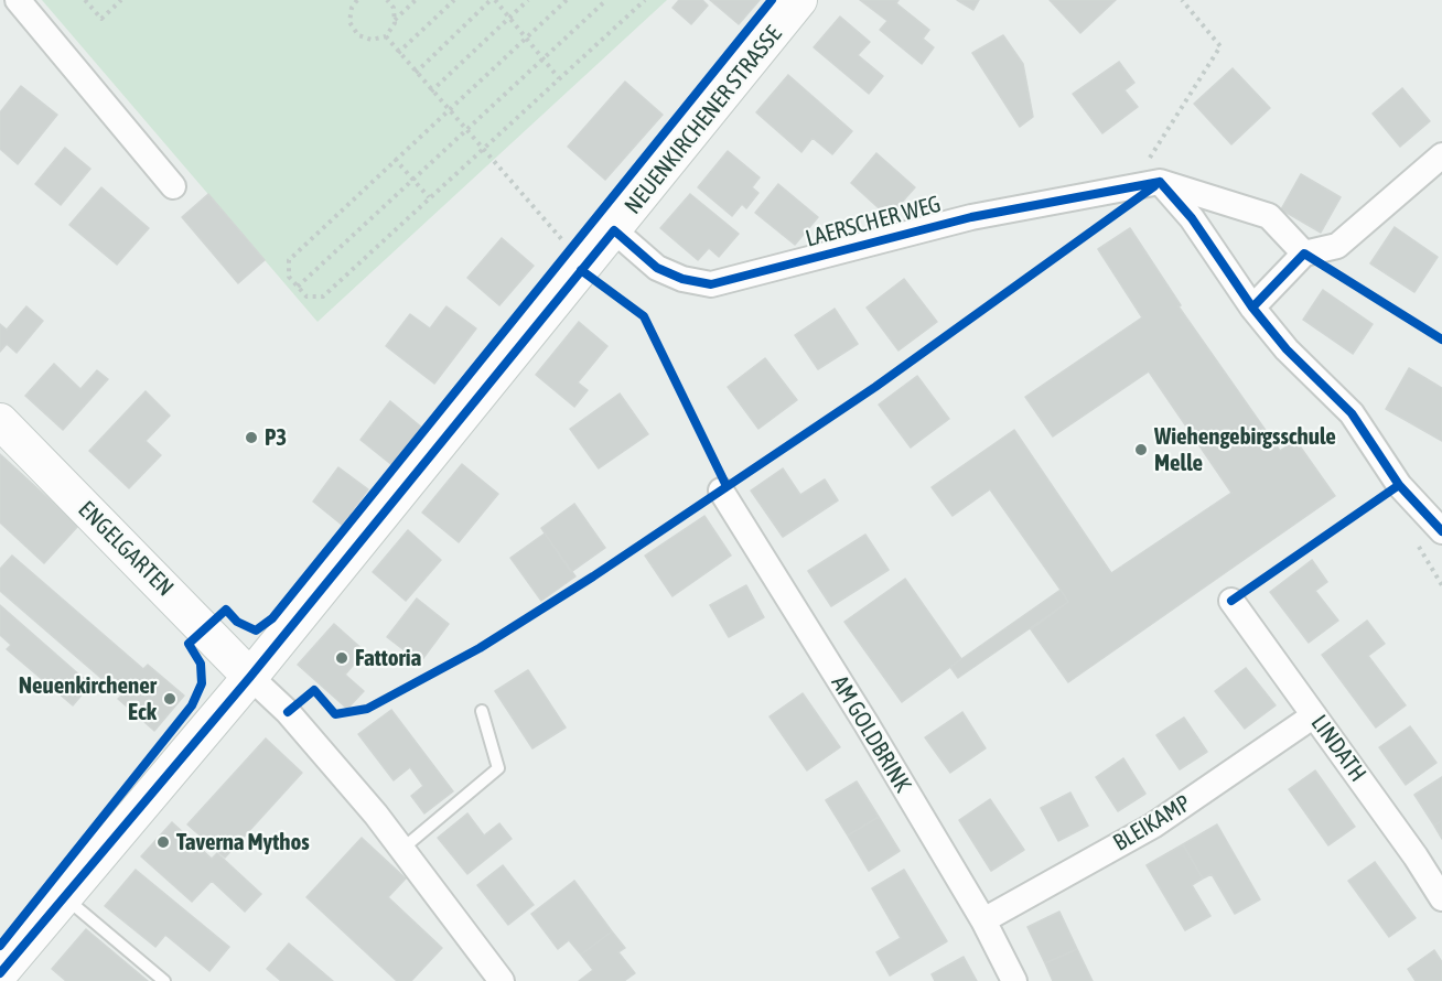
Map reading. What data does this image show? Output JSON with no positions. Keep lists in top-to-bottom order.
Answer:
{
  "streets": {
    "main road": ["NEUENKIRCHENER STRASSE", "ENGELGARTEN"],
    "street": [
      "LAERSCHER WEG",
      "AM GOLDBRINK",
      "LINDATH",
      "BLEIKAMP"
    ]
  },
  "crossings": [
    ["NEUENKIRCHENER STRASSE", "LAERSCHER WEG"],
    ["NEUENKIRCHENER STRASSE", "ENGELGARTEN"],
    ["AM GOLDBRINK", "BLEIKAMP"],
    ["LINDATH", "BLEIKAMP"]
  ],
  "places": [
    "P3",
    "Wiehengebirgsschule Melle",
    "Fattoria",
    "Neuenkirchener Eck",
    "Taverna Mythos"
  ]
}
